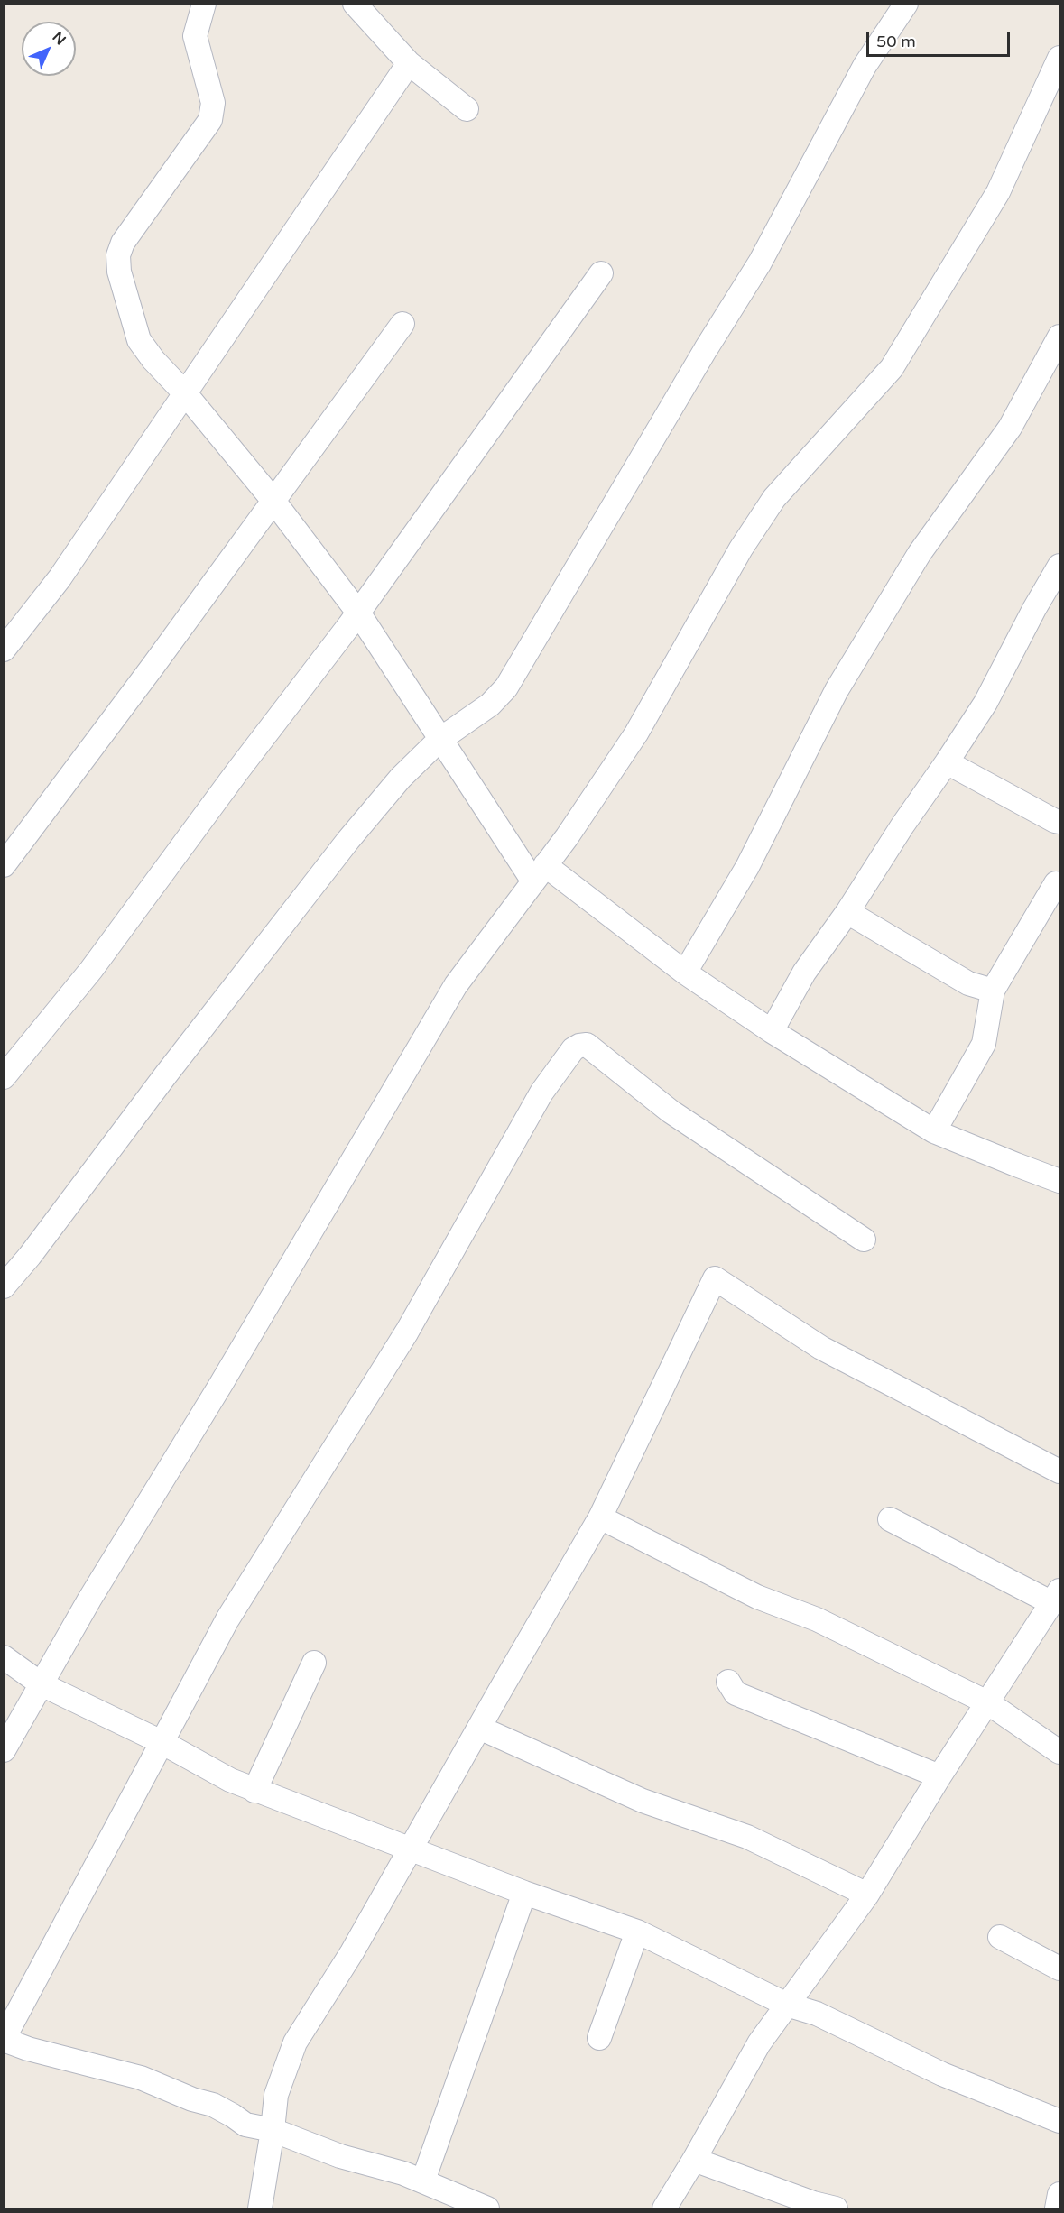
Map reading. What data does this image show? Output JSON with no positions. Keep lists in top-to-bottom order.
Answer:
{
  "scale_bar": "50 m",
  "north": "top right"
}
